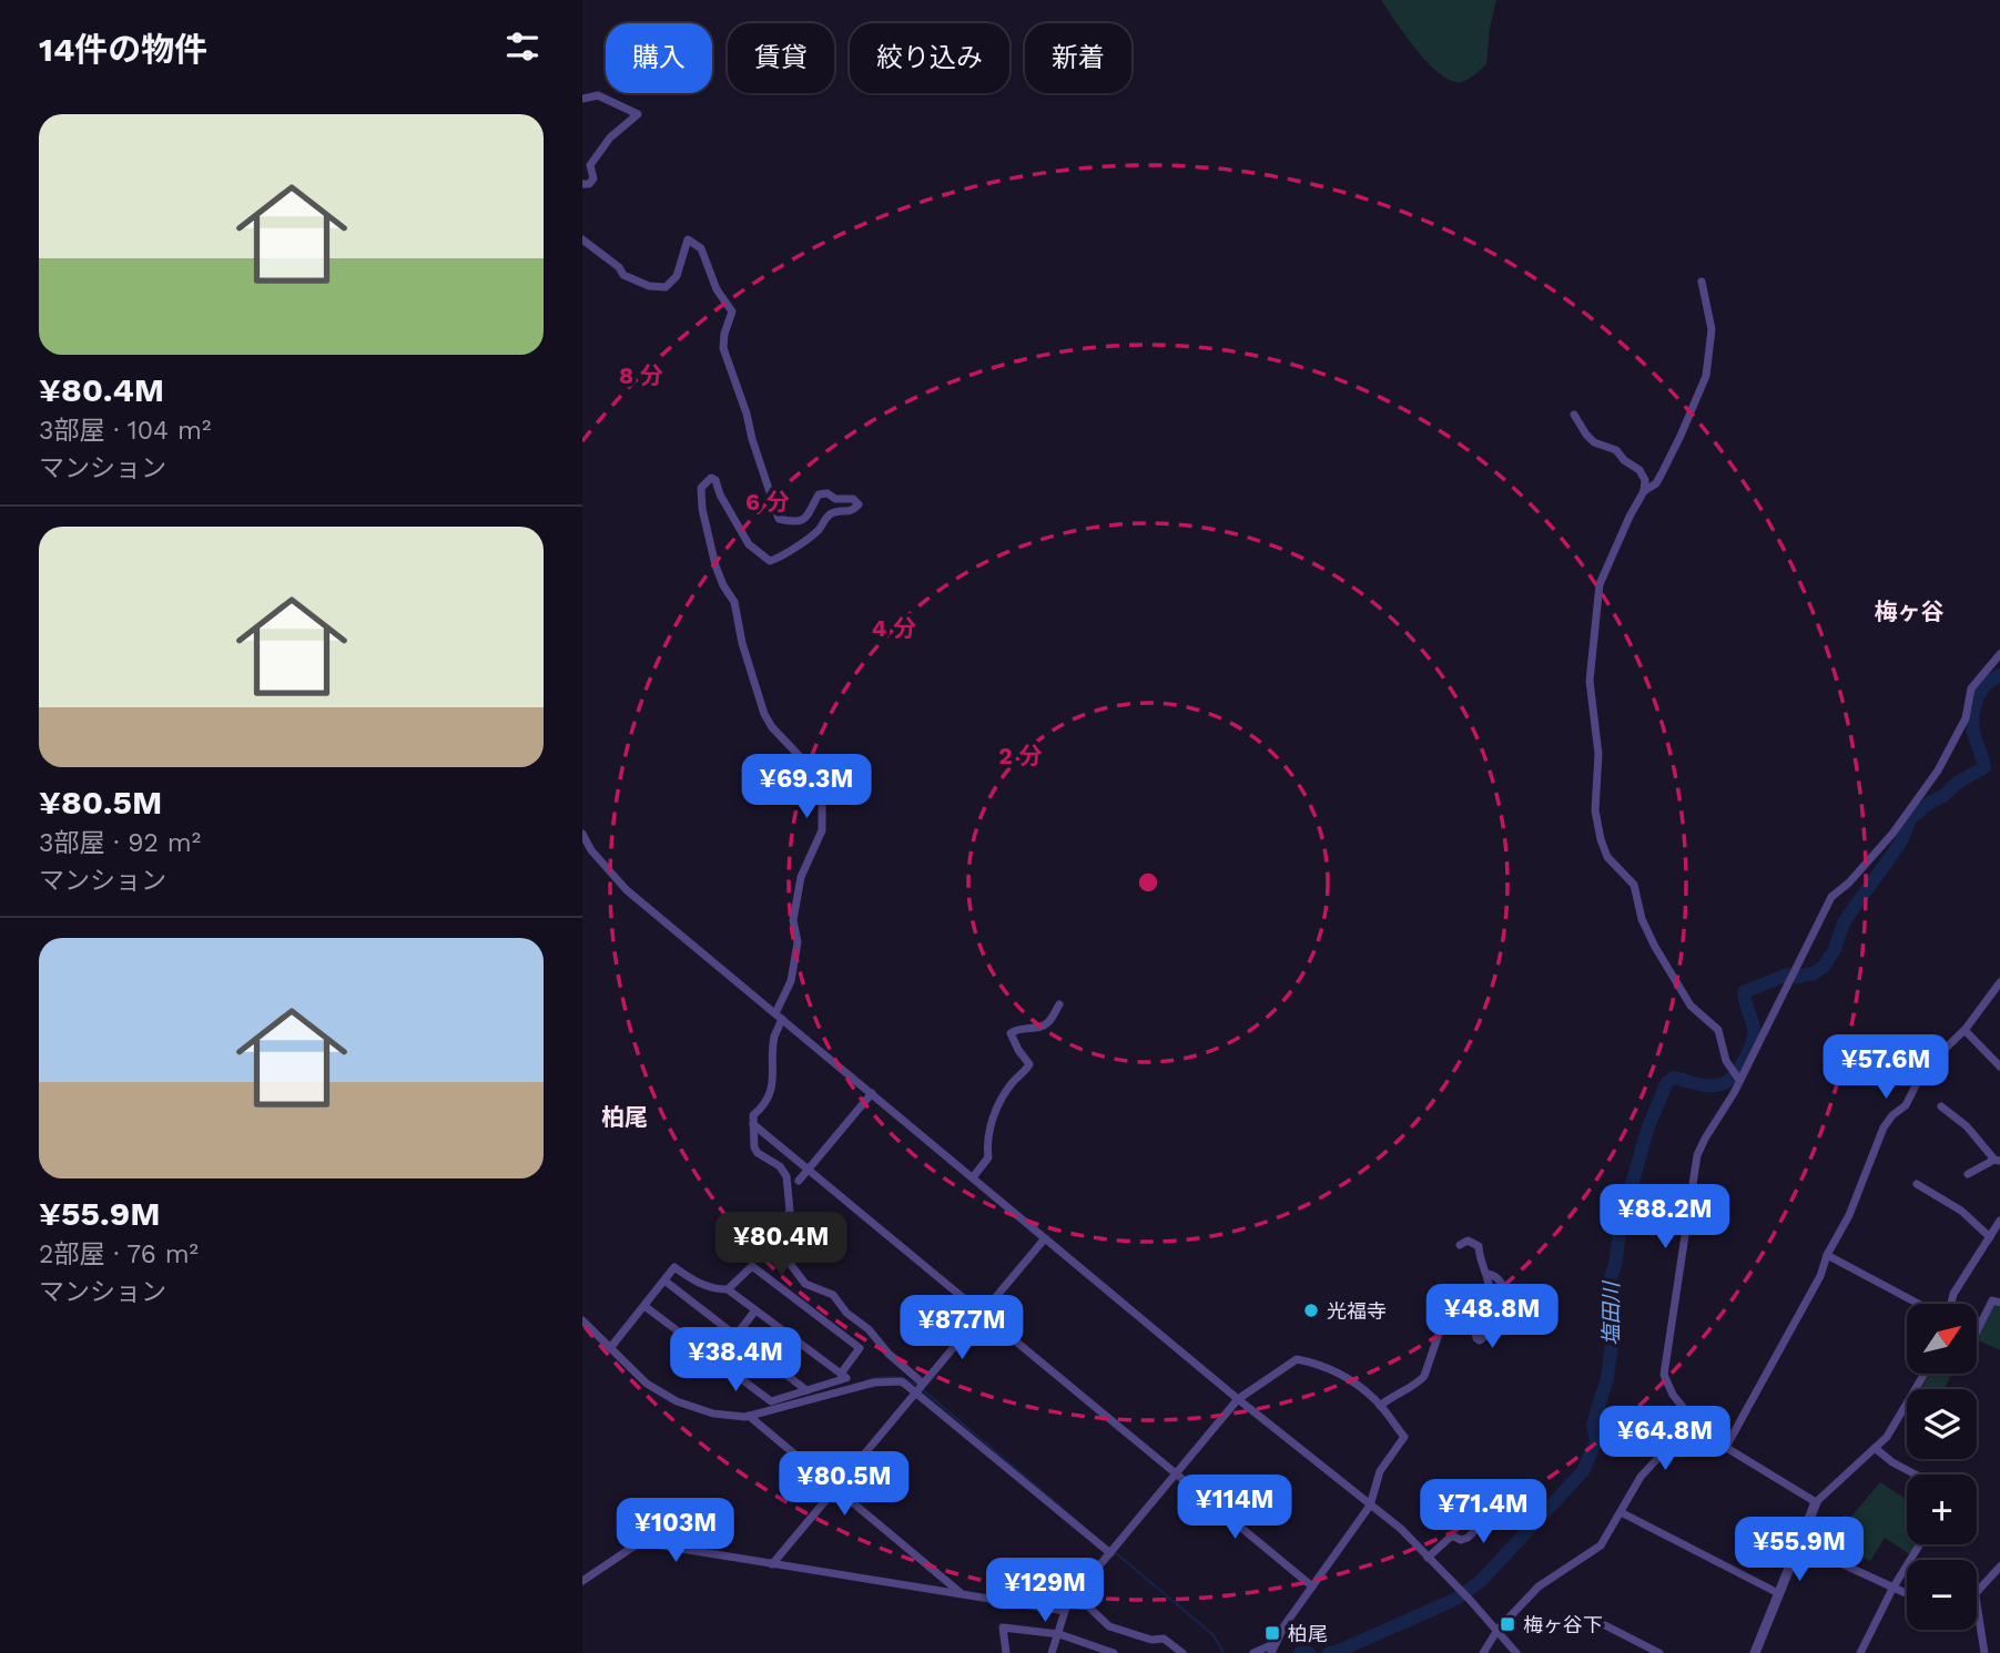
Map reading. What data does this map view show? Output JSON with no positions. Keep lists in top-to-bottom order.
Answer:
{
  "districts": ["梅ヶ谷", "柏尾"],
  "water": ["塩田川"],
  "places": {
    "other": ["光福寺"],
    "transit": ["梅ヶ谷下", "柏尾"]
  },
  "north": "top right",
  "page": {
    "heading": "14件の物件",
    "chip": [
      "購入",
      "賃貸",
      "絞り込み",
      "新着"
    ],
    "list": [
      {
        "name": "¥80.4M",
        "note": "3部屋 · 104 m² · マンション"
      },
      {
        "name": "¥80.5M",
        "note": "3部屋 · 92 m² · マンション"
      },
      {
        "name": "¥55.9M",
        "note": "2部屋 · 76 m² · マンション"
      }
    ],
    "price": [
      "¥69.3M",
      "¥57.6M",
      "¥88.2M",
      "¥80.4M",
      "¥48.8M",
      "¥87.7M",
      "¥38.4M",
      "¥64.8M",
      "¥80.5M",
      "¥114M",
      "¥71.4M",
      "¥103M",
      "¥55.9M",
      "¥129M"
    ],
    "map_buttons": ["+", "−"]
  },
  "rings": [
    "8 分",
    "6 分",
    "4 分",
    "2 分"
  ]
}
